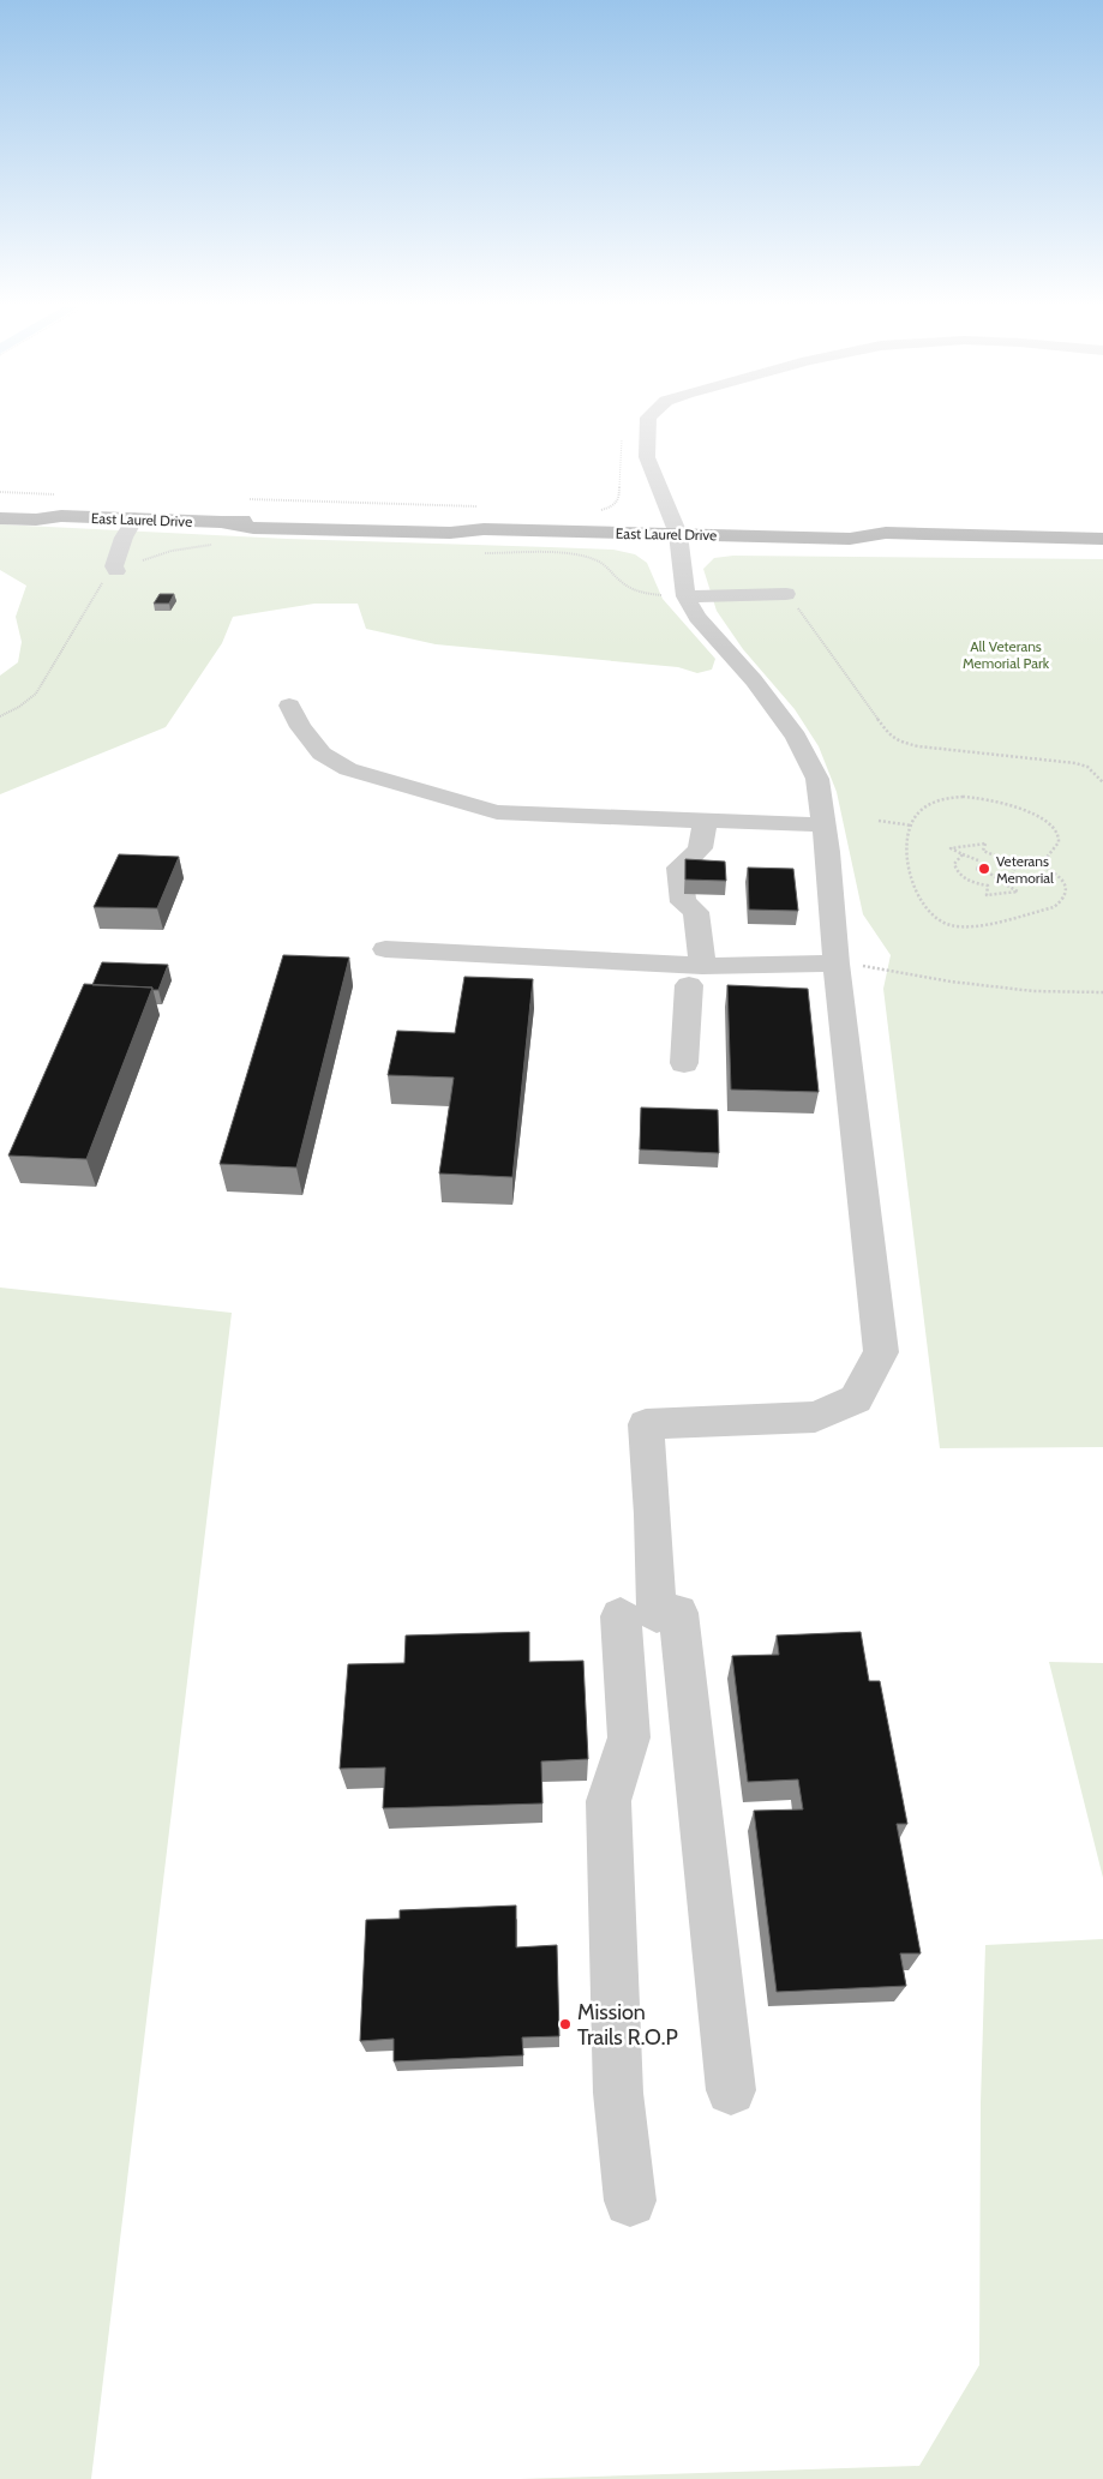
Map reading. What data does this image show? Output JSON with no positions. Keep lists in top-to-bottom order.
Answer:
{
  "streets": {
    "main road": ["East Laurel Drive"]
  },
  "parks": ["All Veterans Memorial Park"],
  "places": ["Veterans Memorial", "Mission Trails R.O.P"]
}
